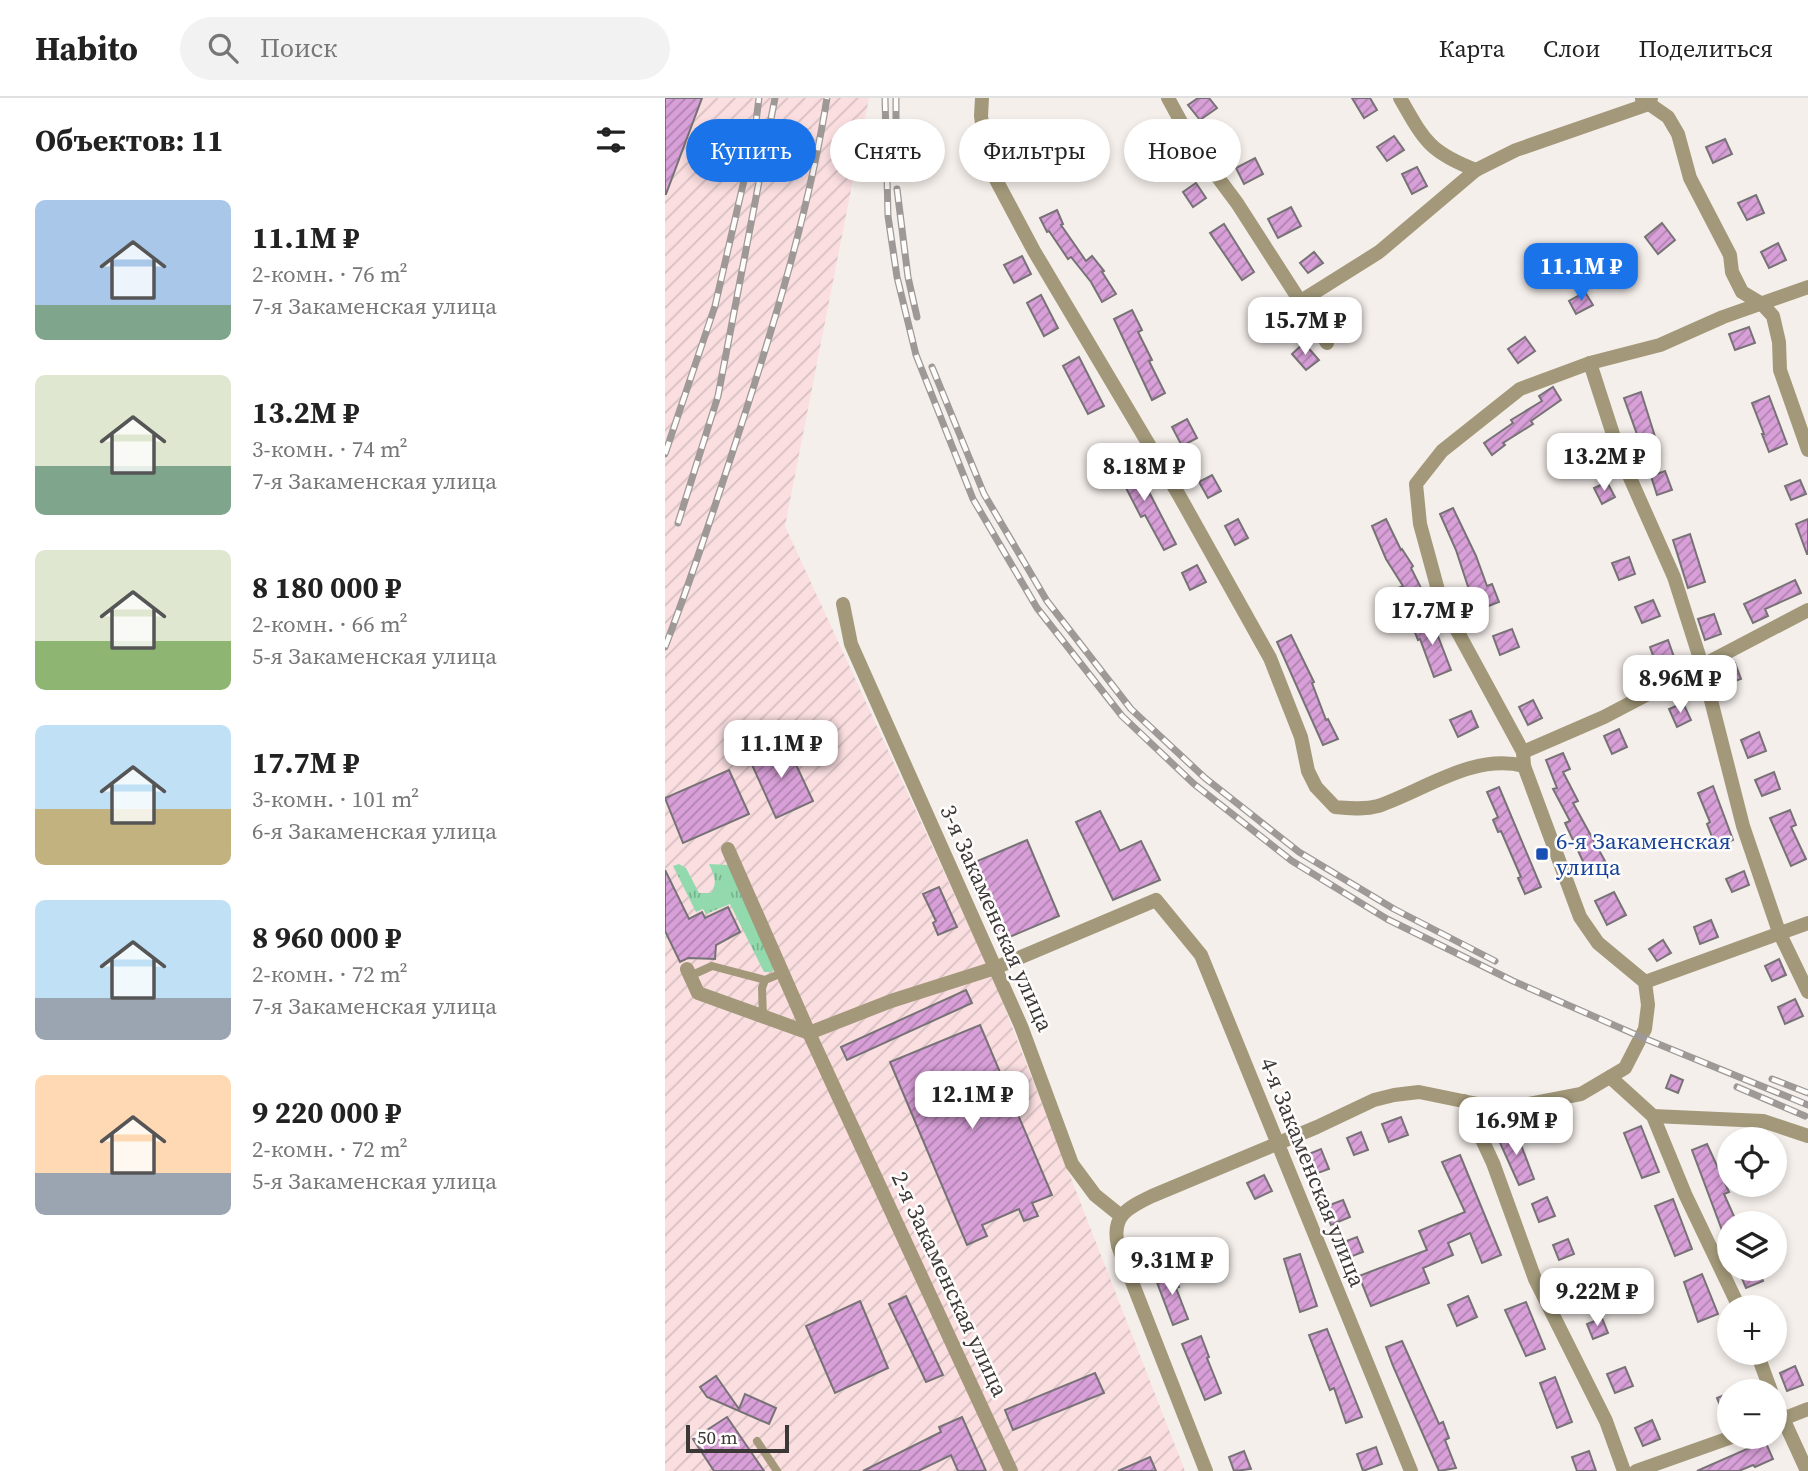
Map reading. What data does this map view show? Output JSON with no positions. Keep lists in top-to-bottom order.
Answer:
{
  "streets": {
    "street": ["3-я Закаменская улица", "4-я Закаменская улица", "2-я Закаменская улица"]
  },
  "crossings": [
    ["3-я Закаменская улица", "4-я Закаменская улица"]
  ],
  "places": {
    "transit": ["6-я Закаменская улица"]
  },
  "scale_bar": "50 m",
  "page": {
    "header": "Habito",
    "search": "Поиск",
    "nav": ["Карта", "Слои", "Поделиться"],
    "heading": "Объектов: 11",
    "chip": [
      "Купить",
      "Снять",
      "Фильтры",
      "Новое"
    ],
    "list": [
      {
        "name": "11.1M ₽",
        "note": "2-комн. · 76 m² · 7-я Закаменская улица"
      },
      {
        "name": "13.2M ₽",
        "note": "3-комн. · 74 m² · 7-я Закаменская улица"
      },
      {
        "name": "8 180 000 ₽",
        "note": "2-комн. · 66 m² · 5-я Закаменская улица"
      },
      {
        "name": "17.7M ₽",
        "note": "3-комн. · 101 m² · 6-я Закаменская улица"
      },
      {
        "name": "8 960 000 ₽",
        "note": "2-комн. · 72 m² · 7-я Закаменская улица"
      },
      {
        "name": "9 220 000 ₽",
        "note": "2-комн. · 72 m² · 5-я Закаменская улица"
      }
    ],
    "price": [
      "11.1M ₽",
      "15.7M ₽",
      "13.2M ₽",
      "8.18M ₽",
      "17.7M ₽",
      "8.96M ₽",
      "11.1M ₽",
      "12.1M ₽",
      "16.9M ₽",
      "9.31M ₽",
      "9.22M ₽"
    ],
    "map_buttons": ["+", "−"],
    "scale": "50 m"
  }
}
